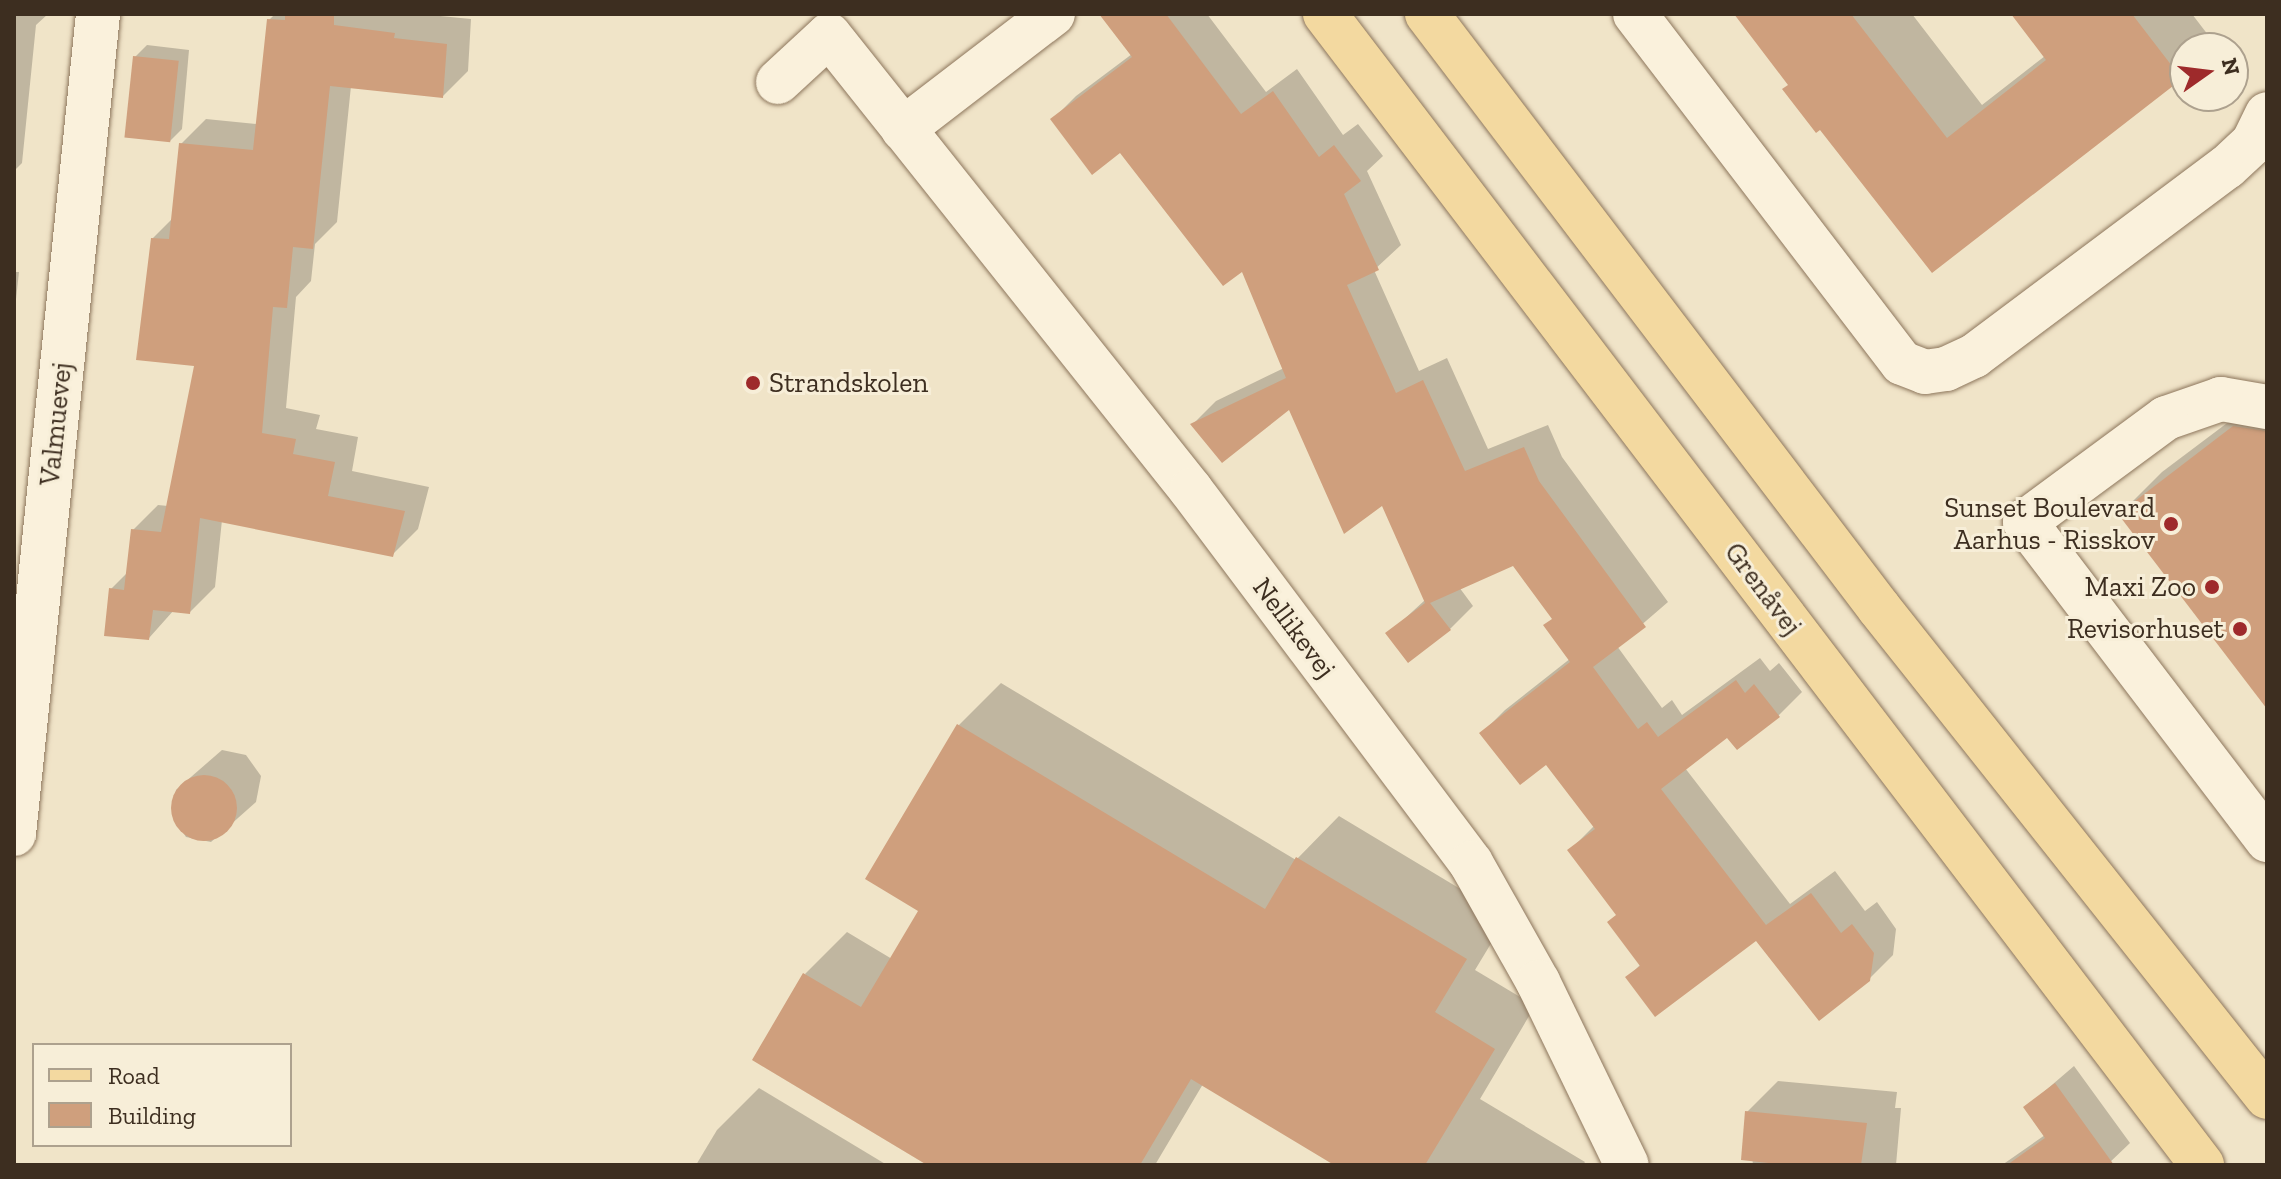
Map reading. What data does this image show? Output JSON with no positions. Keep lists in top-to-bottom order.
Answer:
{
  "streets": {
    "main road": ["Grenåvej"],
    "street": ["Valmuevej", "Nellikevej"]
  },
  "places": [
    "Strandskolen",
    "Sunset Boulevard Aarhus - Risskov",
    "Maxi Zoo",
    "Revisorhuset"
  ],
  "legend": ["Road", "Building"],
  "north": "right"
}
